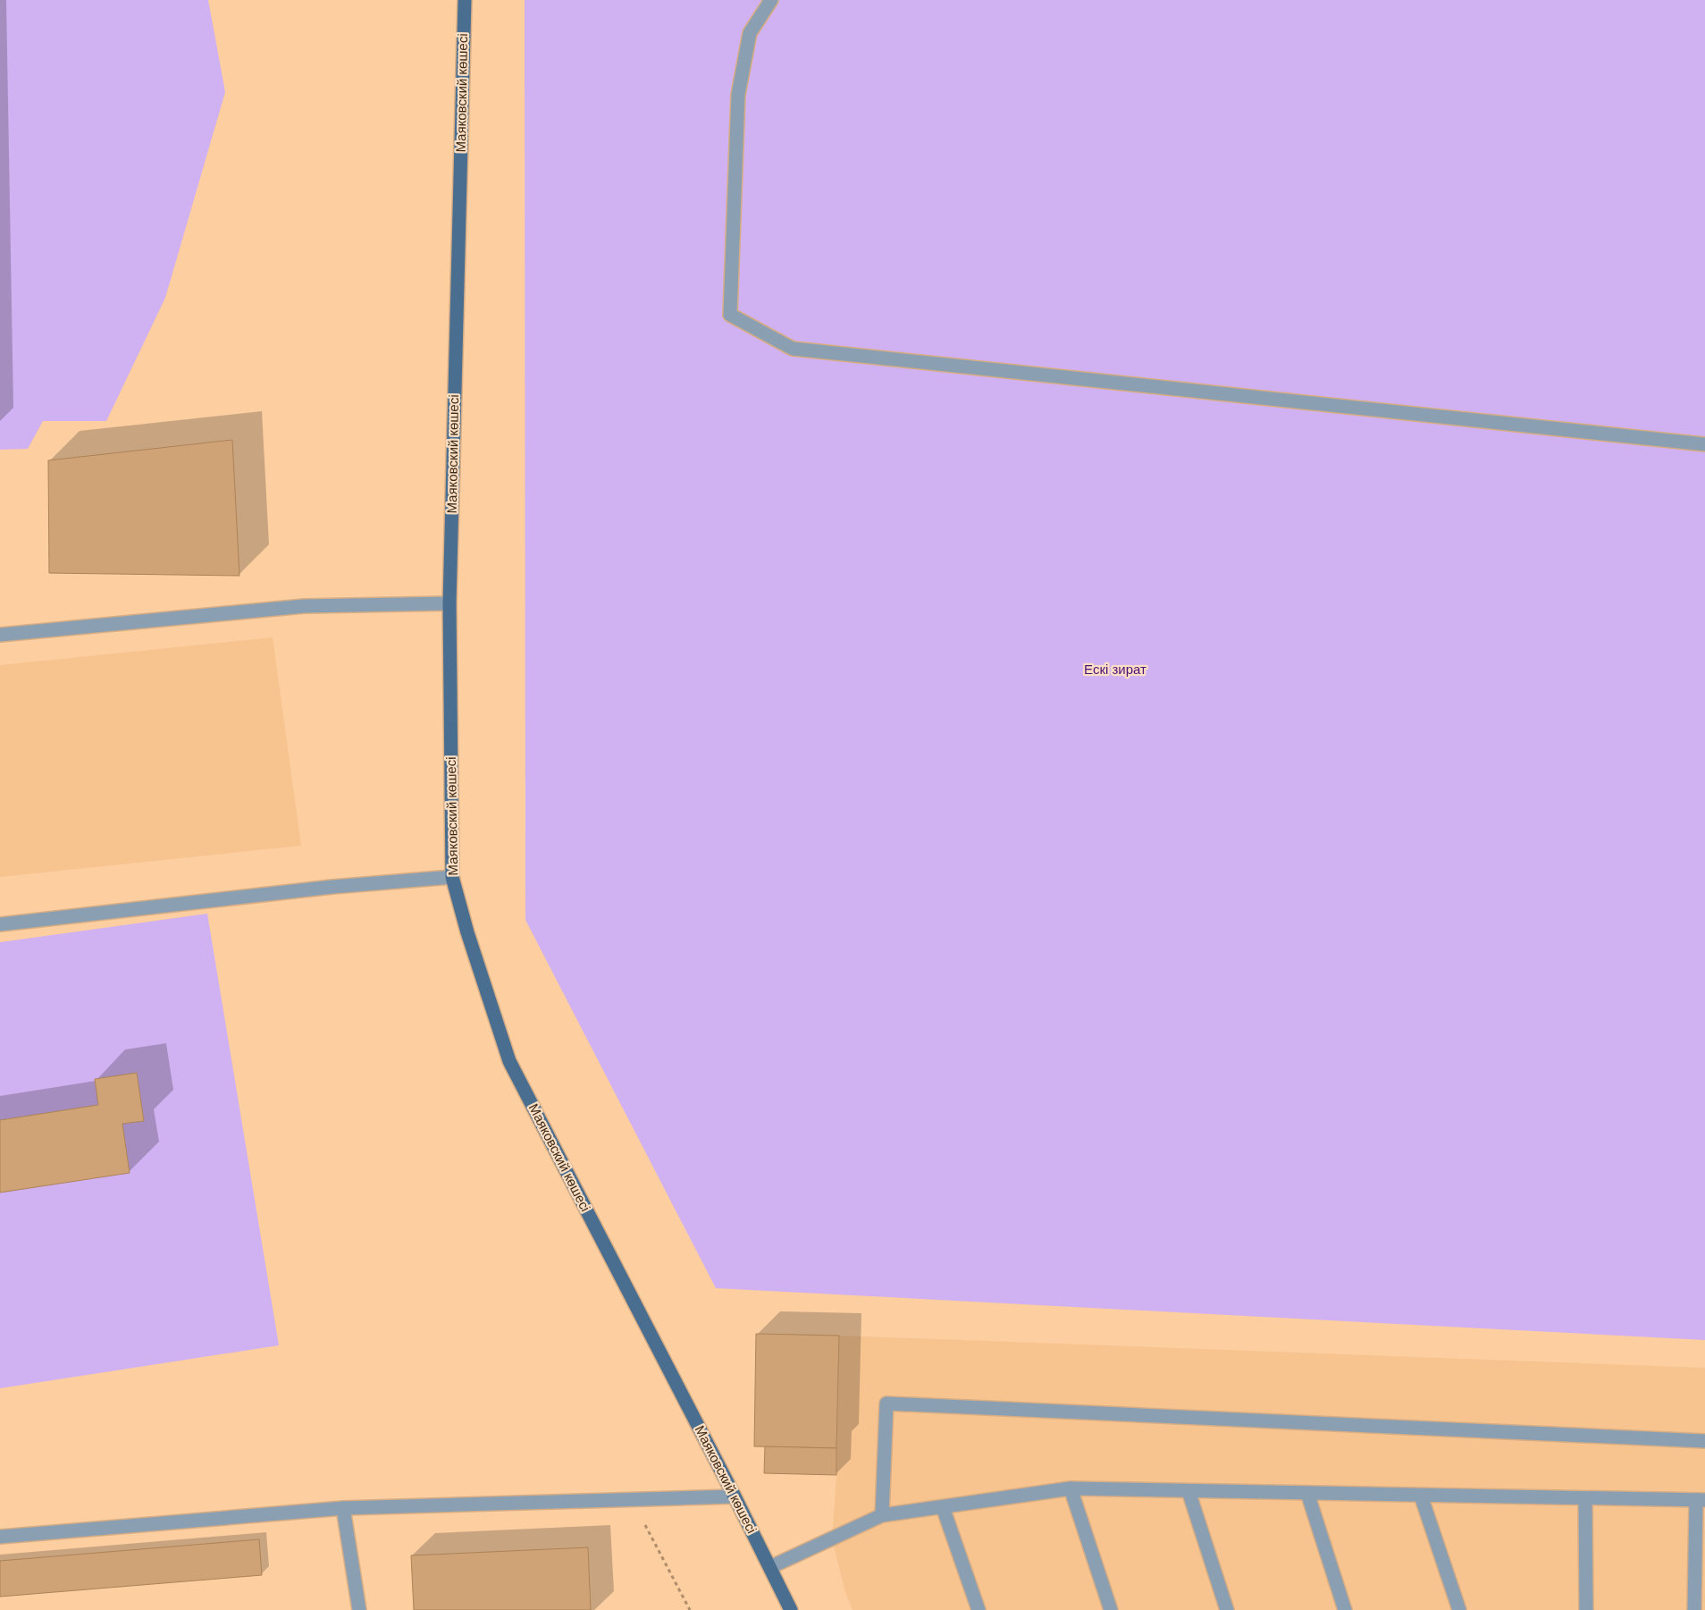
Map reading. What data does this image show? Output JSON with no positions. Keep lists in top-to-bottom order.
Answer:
{
  "streets": {
    "main road": ["Маяковский көшесі"]
  },
  "parks": ["Ескі зират"]
}
